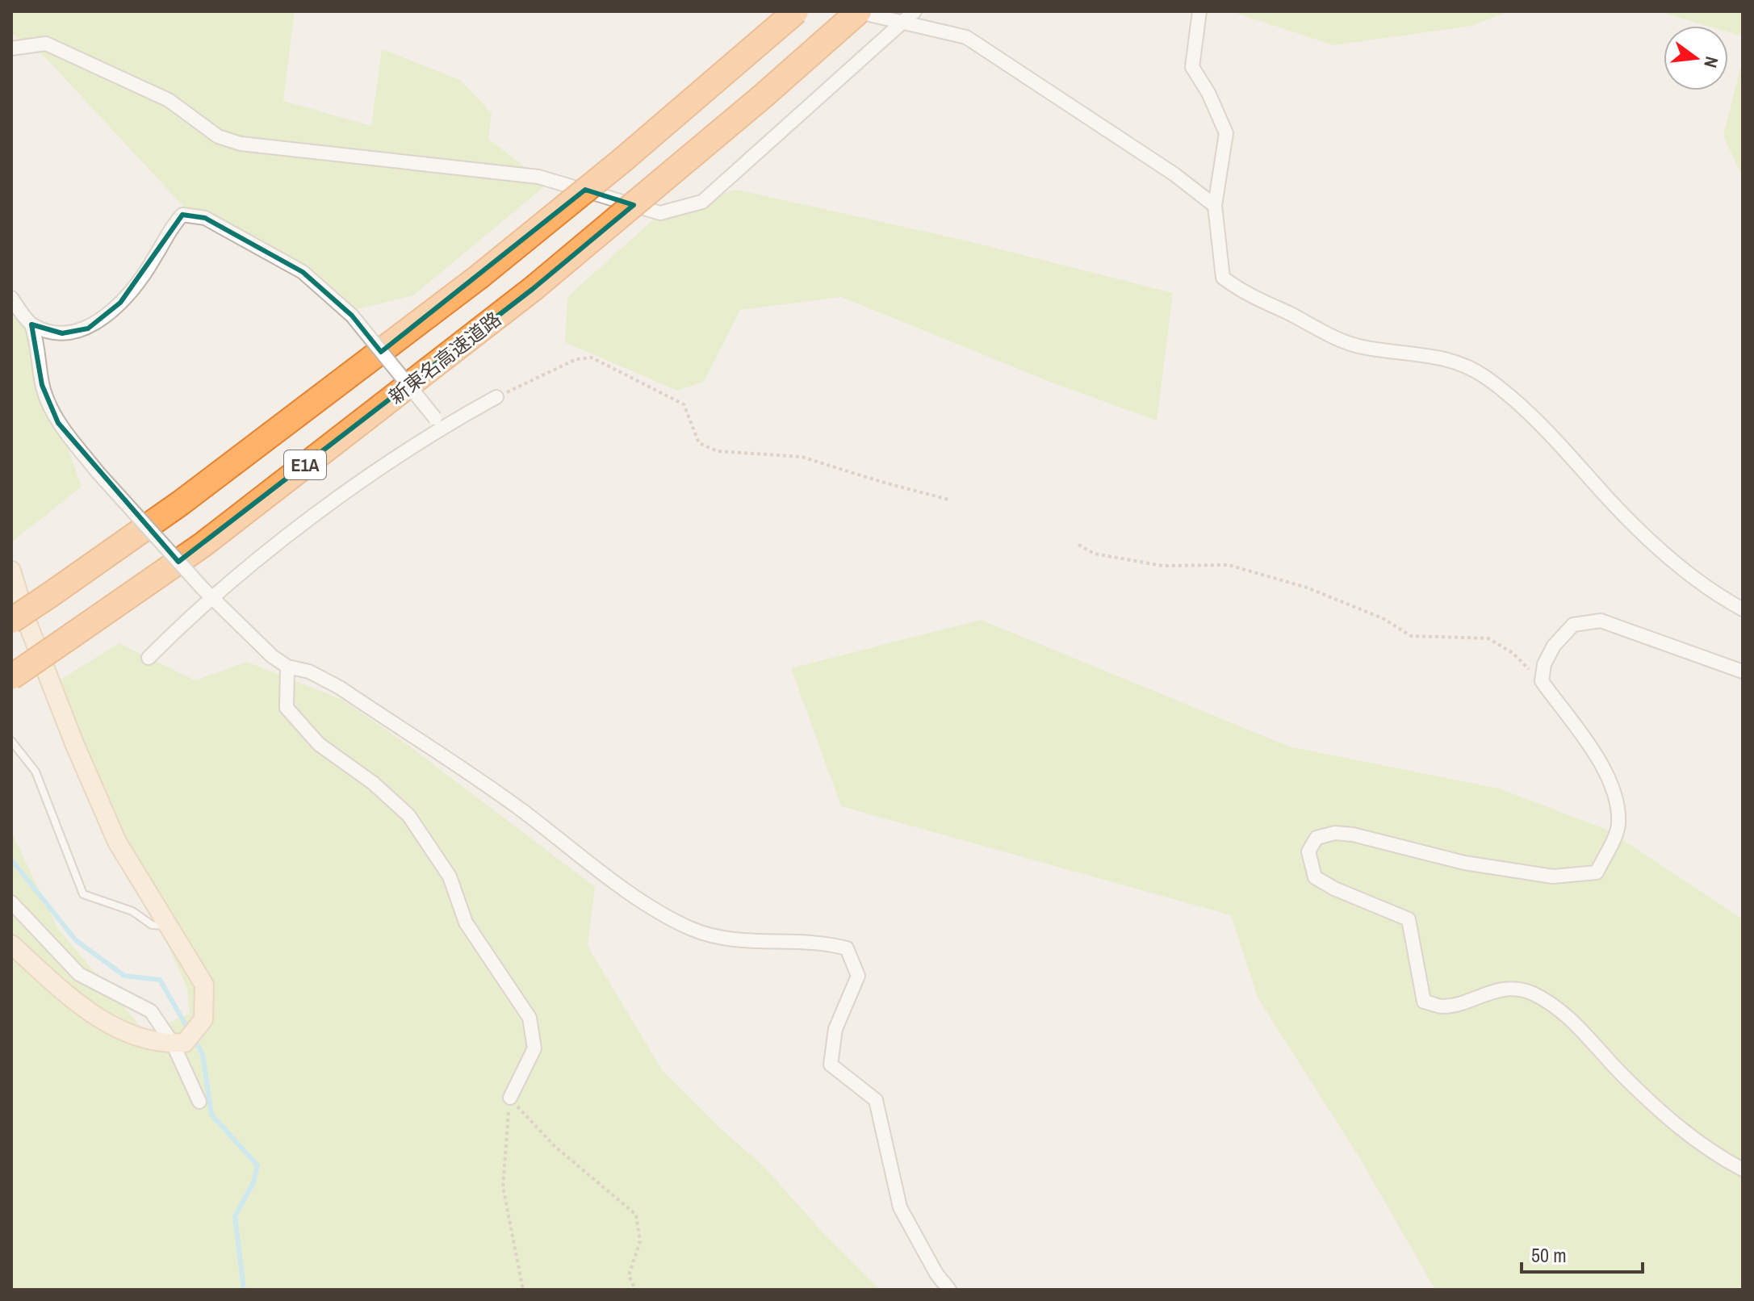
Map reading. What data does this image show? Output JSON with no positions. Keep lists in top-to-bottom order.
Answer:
{
  "streets": {
    "highway": ["新東名高速道路", "E1A"]
  },
  "scale_bar": "50 m",
  "north": "right"
}
